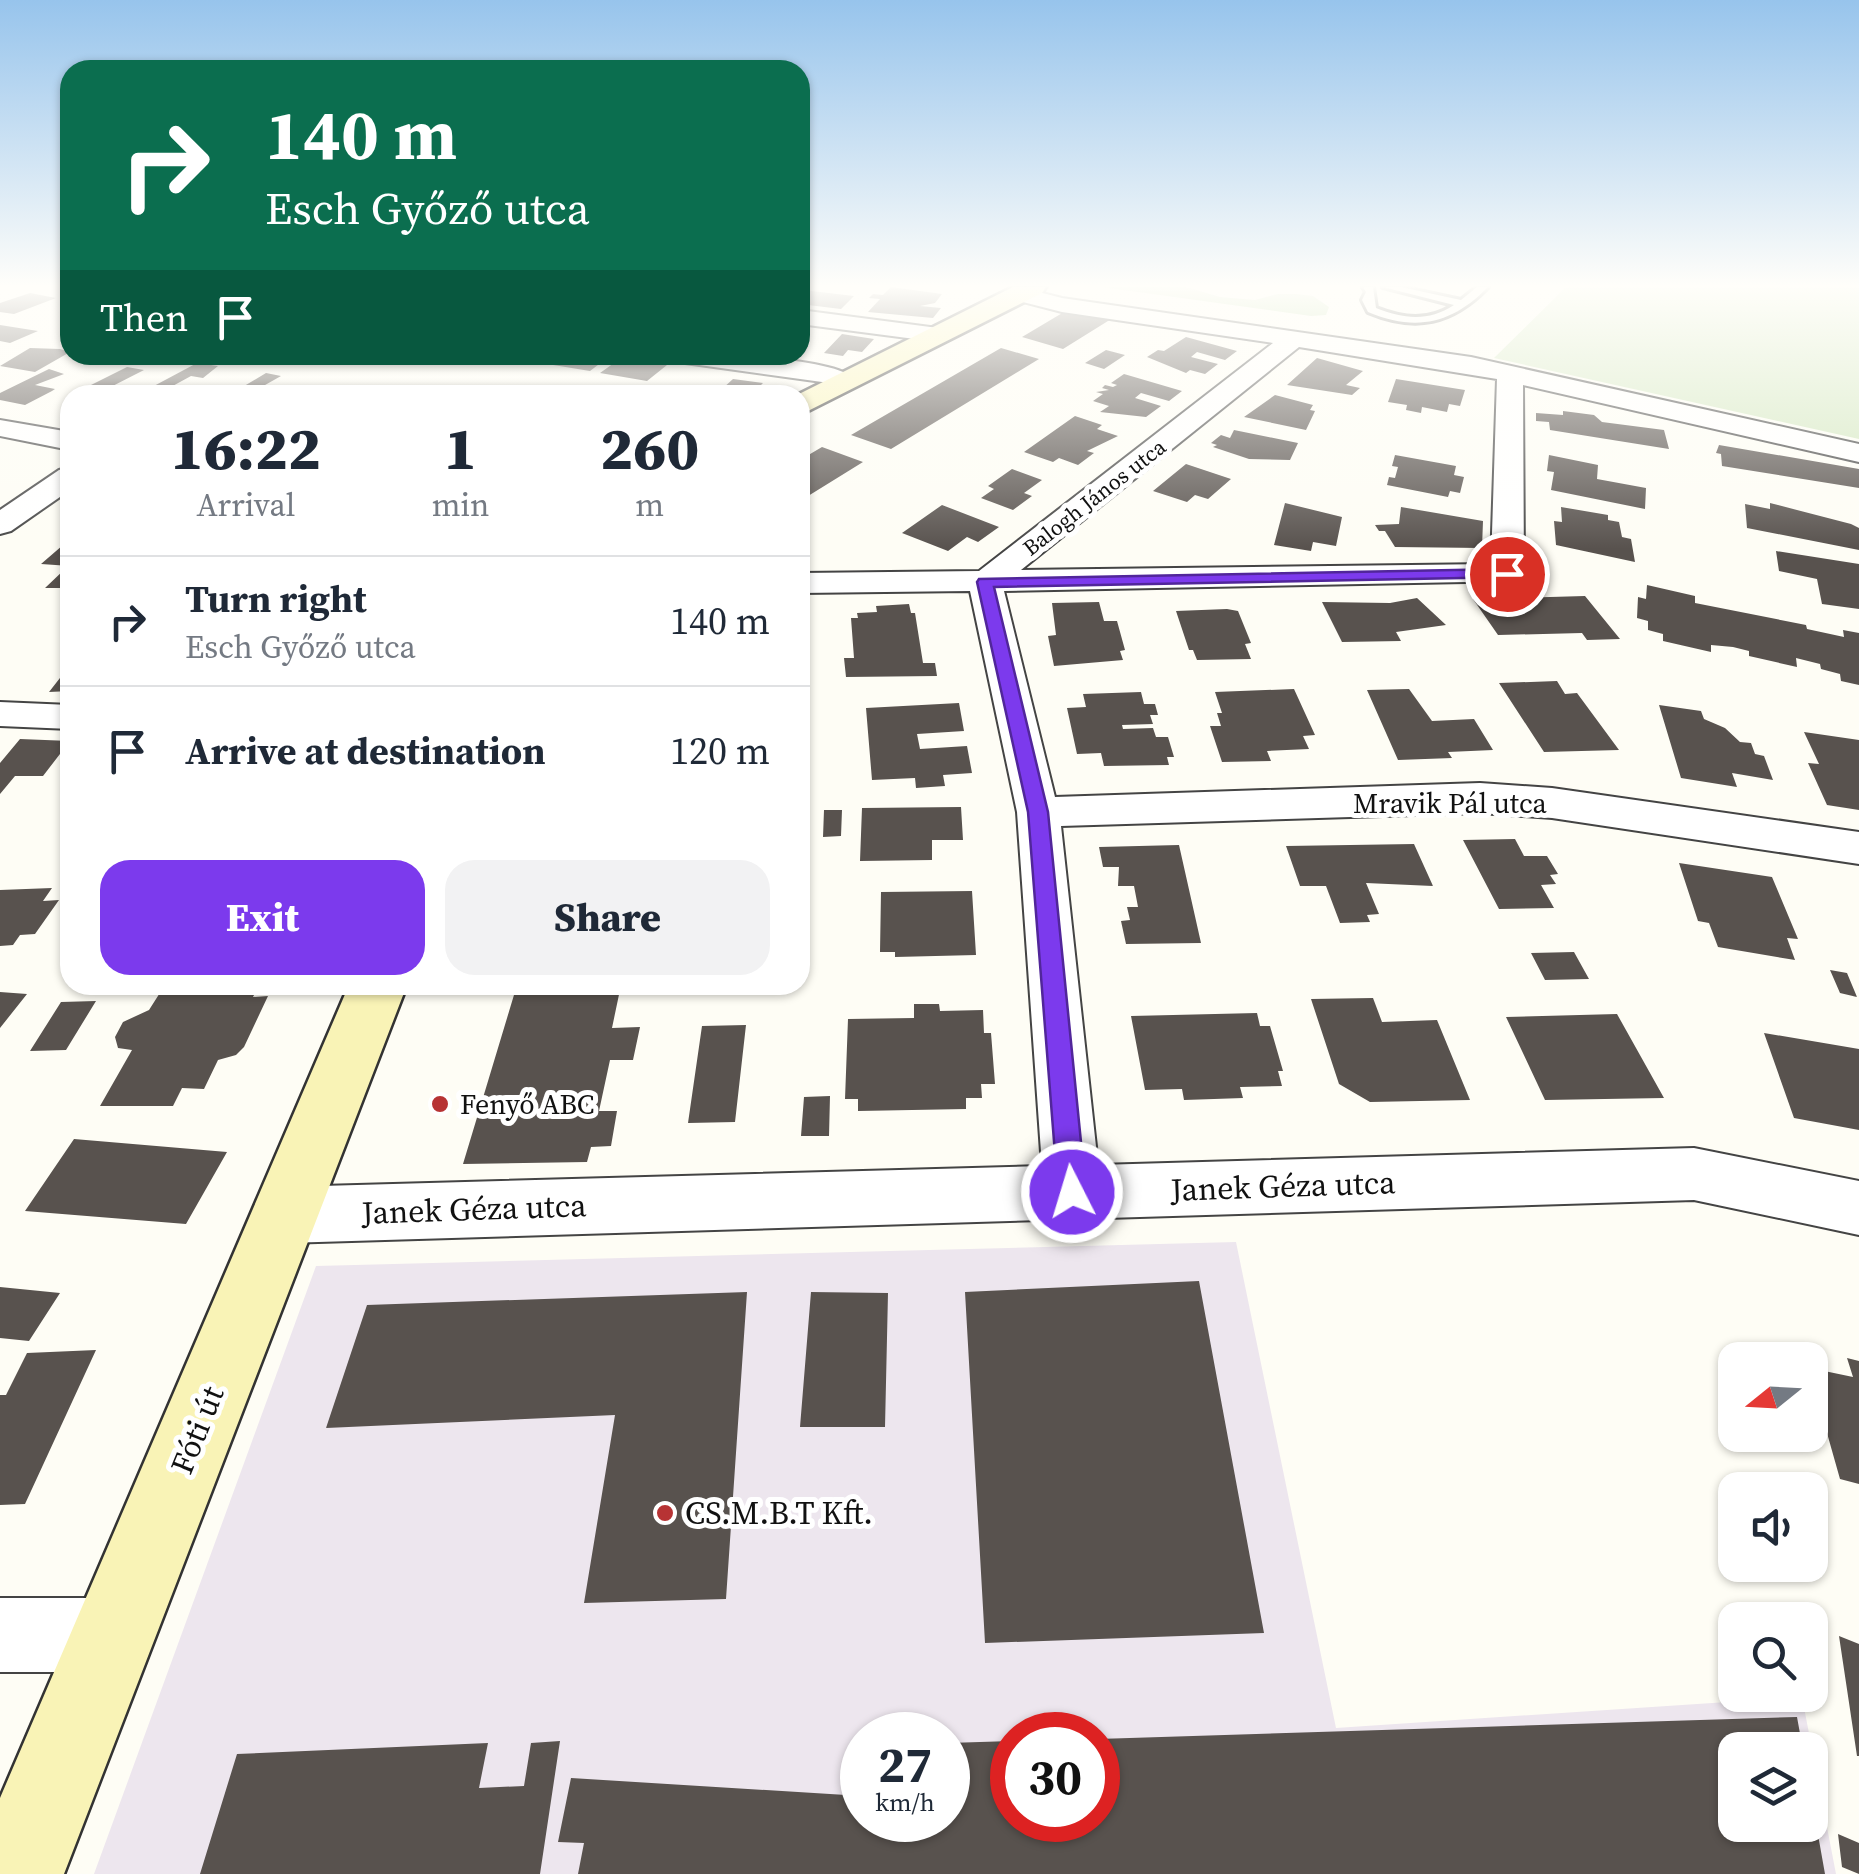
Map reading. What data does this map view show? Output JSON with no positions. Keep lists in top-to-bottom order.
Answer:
{
  "streets": {
    "main road": ["Fóti út"],
    "street": ["Balogh János utca", "Mravik Pál utca", "Janek Géza utca"]
  },
  "crossings": [
    ["Janek Géza utca", "Fóti út"]
  ],
  "places": ["Fenyő ABC", "CS.M.B.T Kft."],
  "north": "left",
  "page": {
    "turn": ["140 m", "Esch Győző utca"],
    "then": "Then",
    "eta": [
      "16:22",
      "Arrival",
      "1",
      "min",
      "260",
      "m"
    ],
    "list": [
      {
        "name": "Turn right",
        "note": "Esch Győző utca",
        "value": "140 m"
      },
      {
        "name": "Arrive at destination",
        "value": "120 m"
      }
    ],
    "buttons": ["Exit", "Share"],
    "speed": "27 km/h",
    "limit": "30"
  }
}
